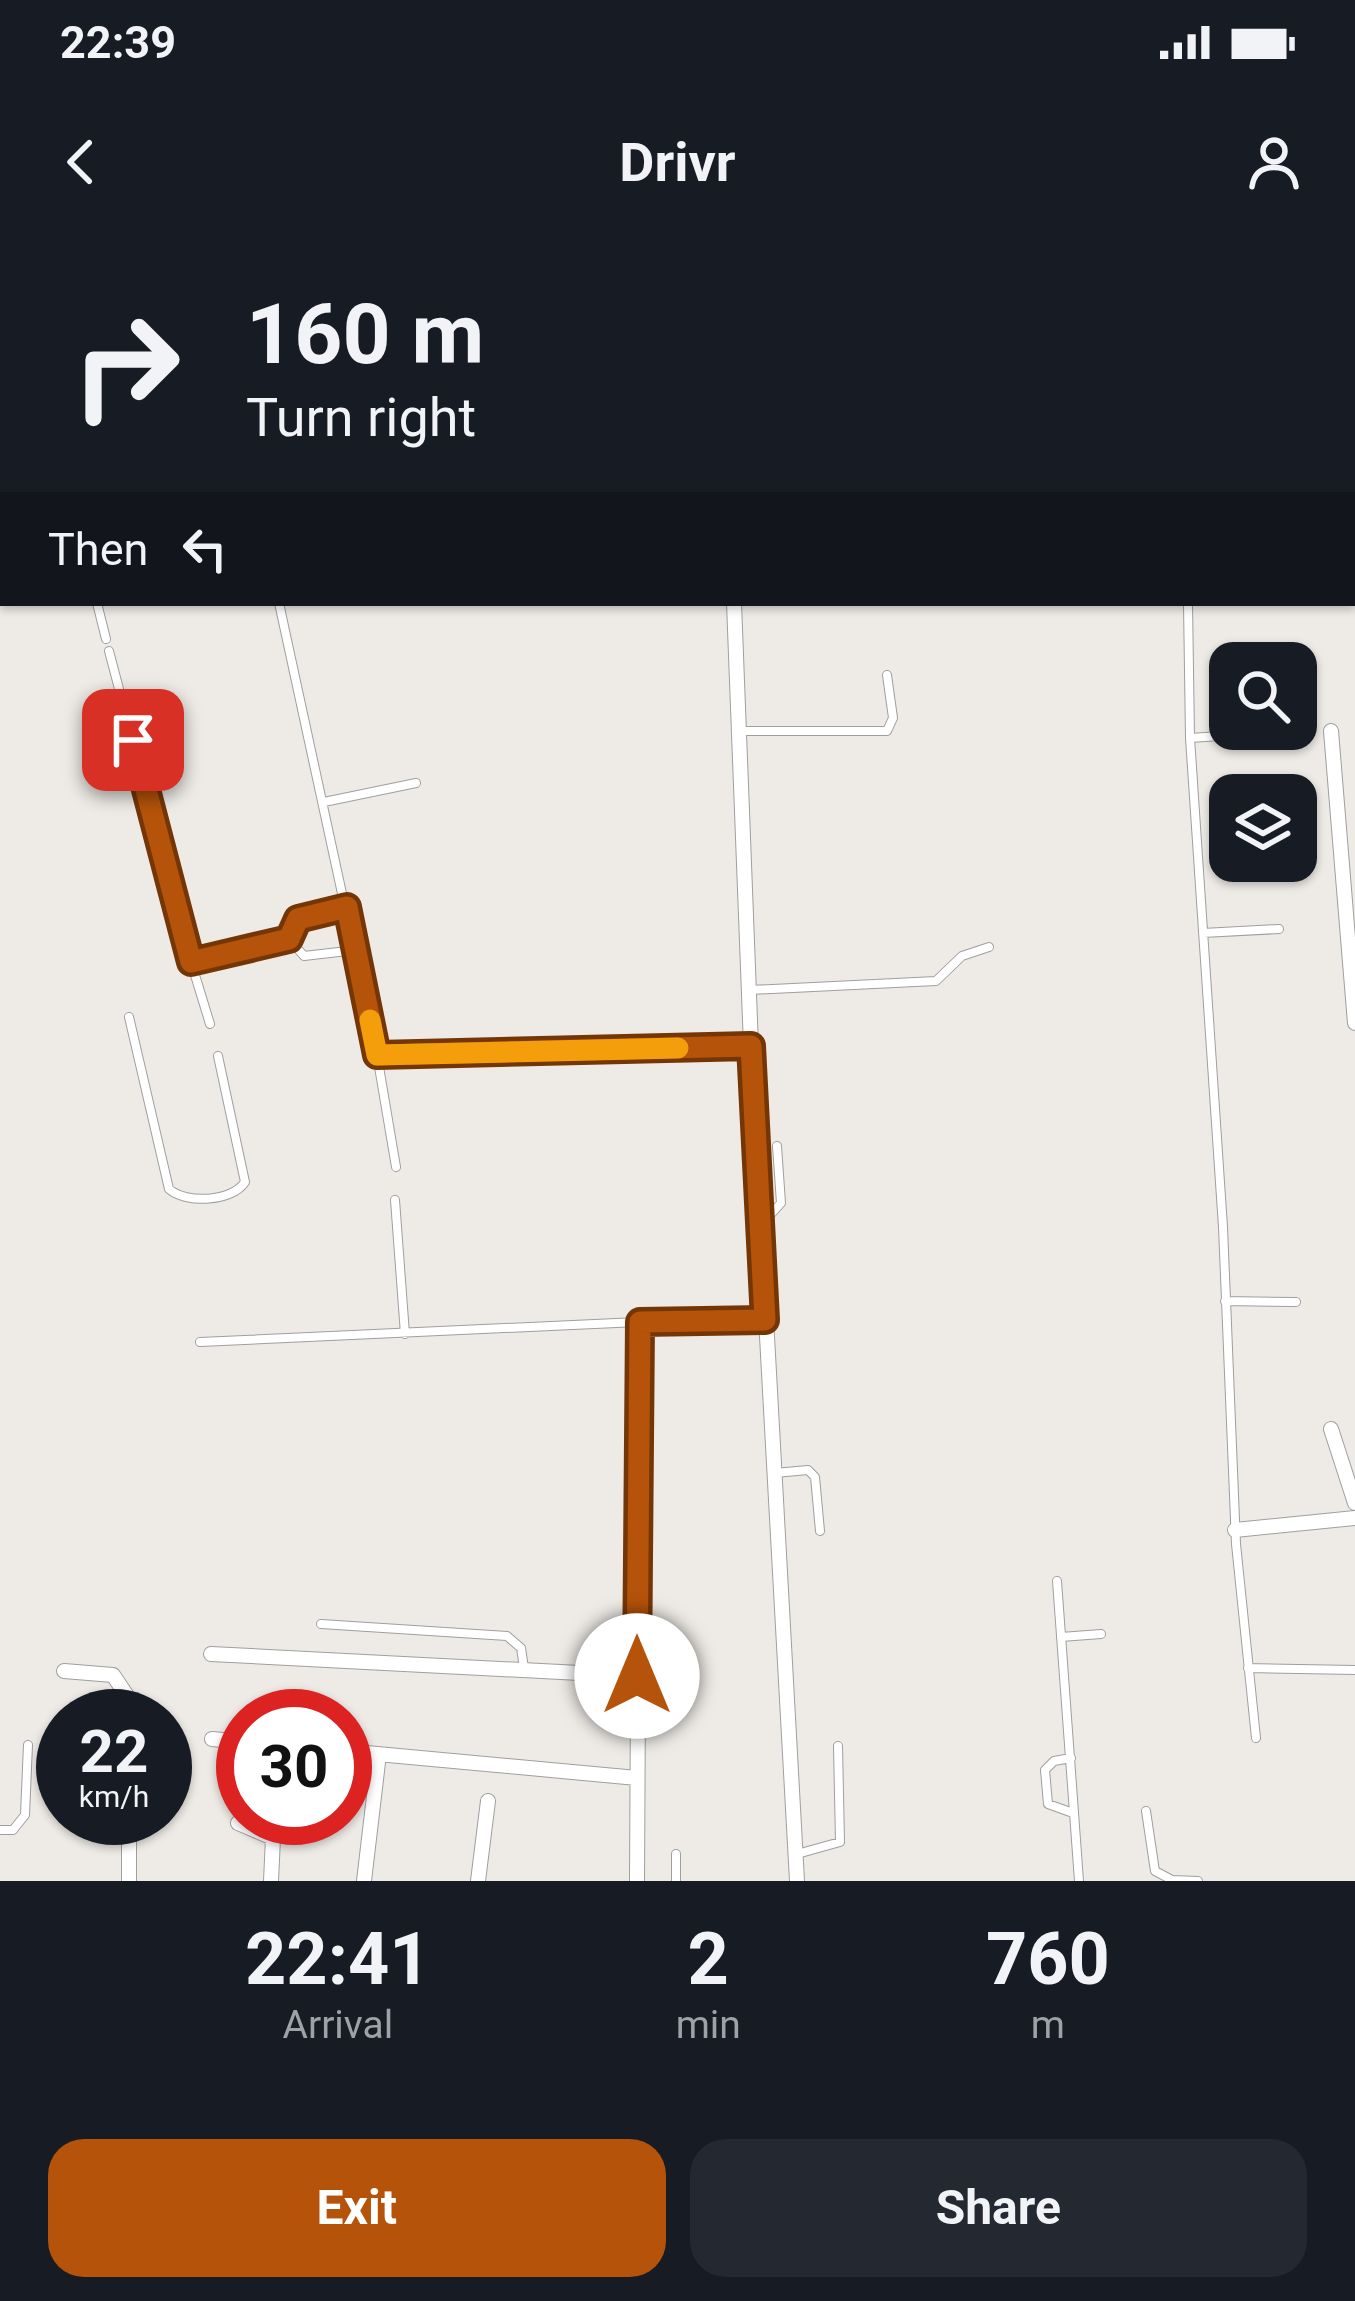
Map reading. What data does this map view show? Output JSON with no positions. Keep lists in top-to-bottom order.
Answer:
{
  "page": {
    "status": "22:39",
    "header": "Drivr",
    "turn": ["160 m", "Turn right"],
    "then": "Then",
    "speed": "22 km/h",
    "limit": "30",
    "eta": [
      "22:41",
      "Arrival",
      "2",
      "min",
      "760",
      "m"
    ],
    "buttons": ["Exit", "Share"]
  }
}
